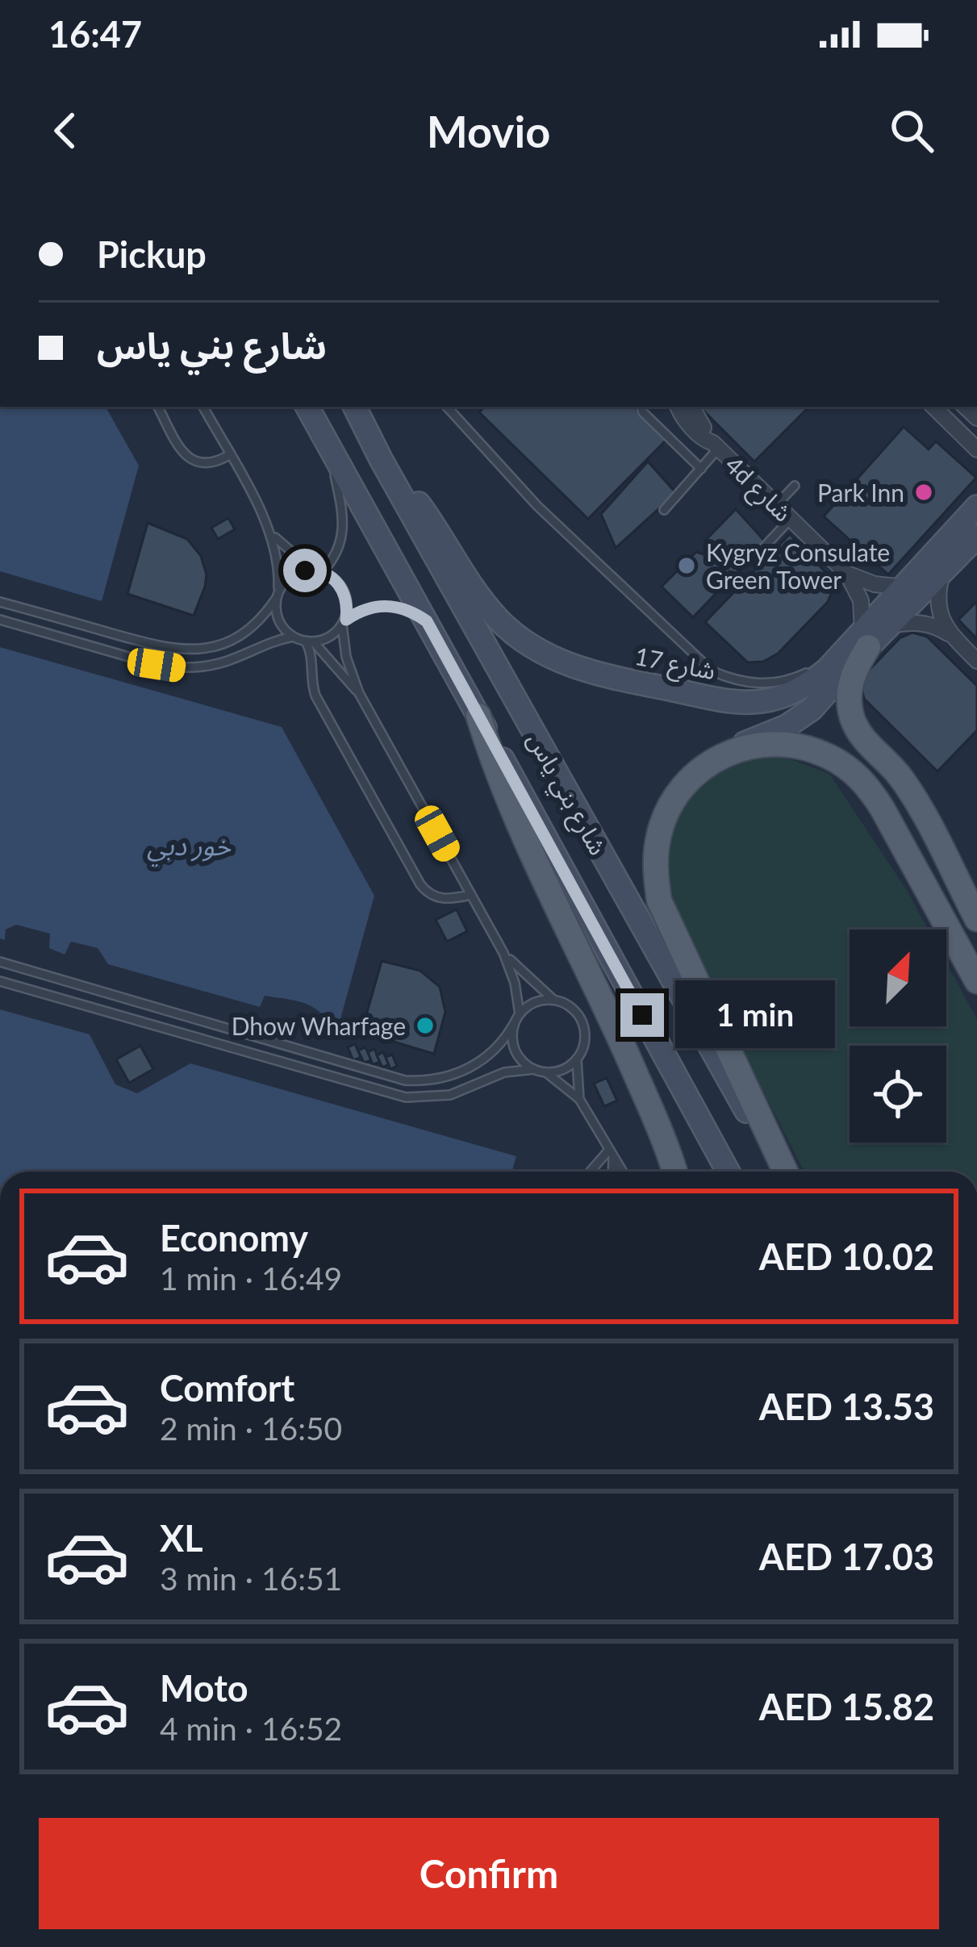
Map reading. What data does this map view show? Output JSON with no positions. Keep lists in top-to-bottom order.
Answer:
{
  "streets": {
    "main road": ["شارع 17", "شارع بني ياس"],
    "street": ["4d شارع"]
  },
  "crossings": [
    ["4d شارع", "شارع 17"],
    ["شارع 17", "شارع بني ياس"]
  ],
  "water": ["خور دبي"],
  "places": ["Park Inn", "Kygryz Consulate Green Tower", "Dhow Wharfage"],
  "north": "top right",
  "page": {
    "status": "16:47",
    "header": "Movio",
    "banner": ["Pickup", "شارع بني ياس"],
    "bubble": "1 min",
    "list": [
      {
        "name": "Economy",
        "note": "1 min · 16:49",
        "value": "AED 10.02"
      },
      {
        "name": "Comfort",
        "note": "2 min · 16:50",
        "value": "AED 13.53"
      },
      {
        "name": "XL",
        "note": "3 min · 16:51",
        "value": "AED 17.03"
      },
      {
        "name": "Moto",
        "note": "4 min · 16:52",
        "value": "AED 15.82"
      }
    ],
    "buttons": "Confirm"
  }
}
